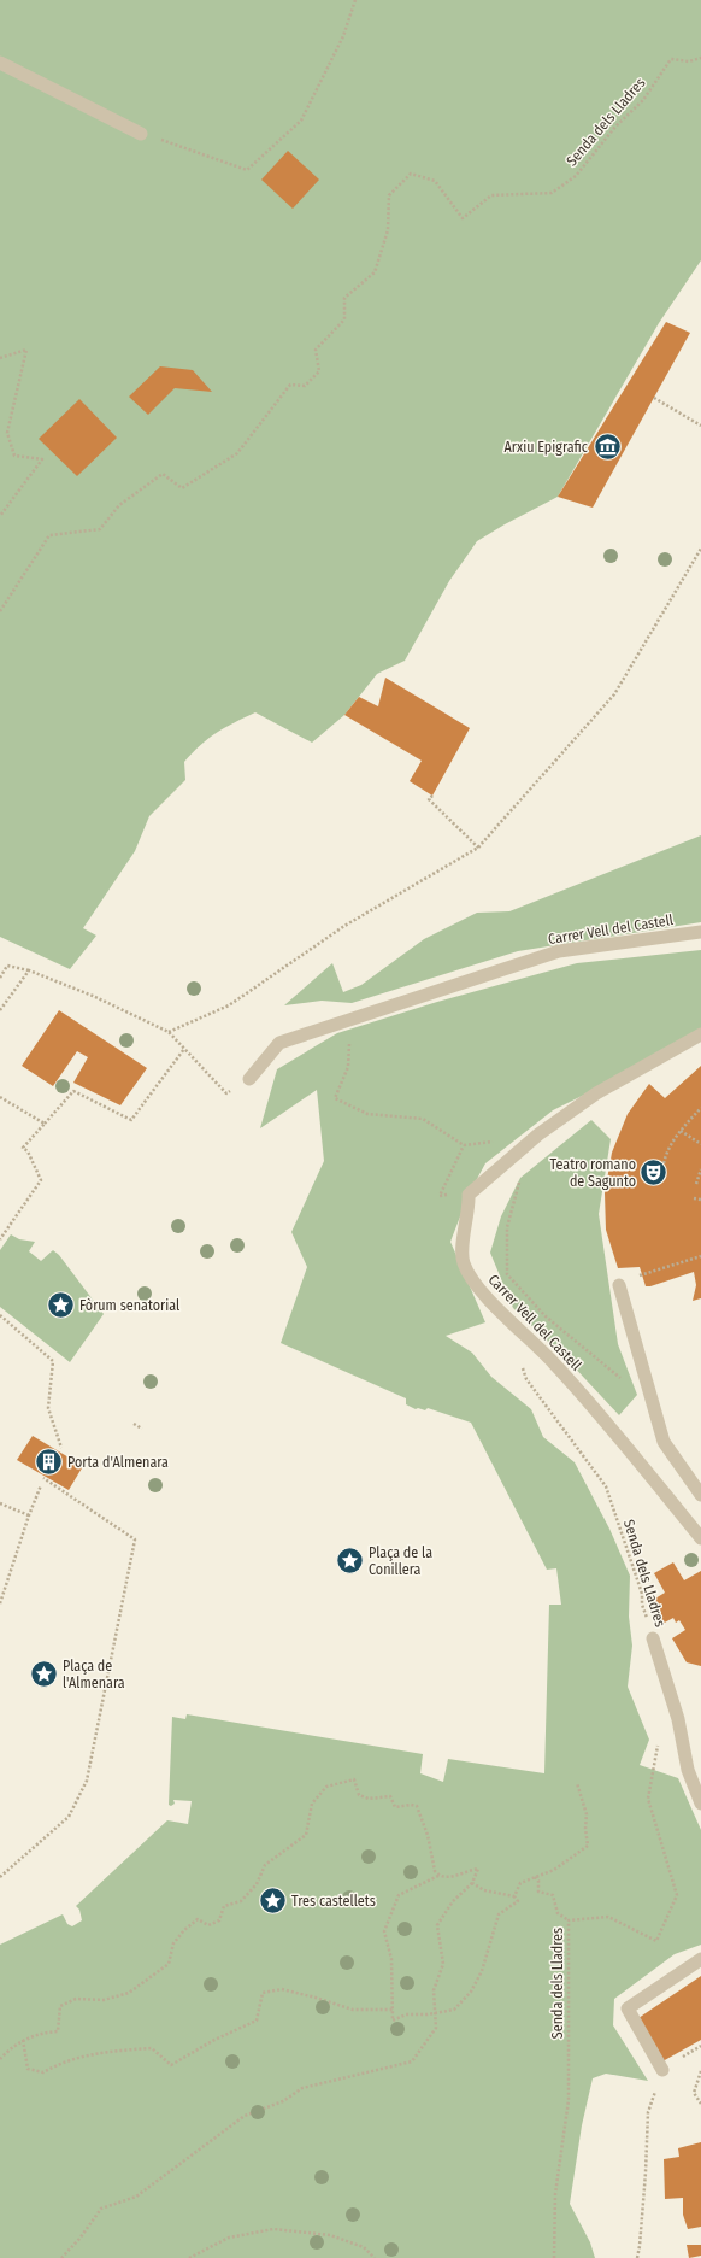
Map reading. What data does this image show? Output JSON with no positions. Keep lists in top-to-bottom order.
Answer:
{
  "streets": {
    "street": ["Carrer Vell del Castell"],
    "path": ["Senda dels Lladres"]
  },
  "places": {
    "museum": ["Arxiu Epigrafic"],
    "theatre": ["Teatro romano de Sagunto"],
    "place": [
      "Fòrum senatorial",
      "Plaça de la Conillera",
      "Plaça de l'Almenara",
      "Tres castellets"
    ],
    "building": ["Porta d'Almenara"]
  }
}
